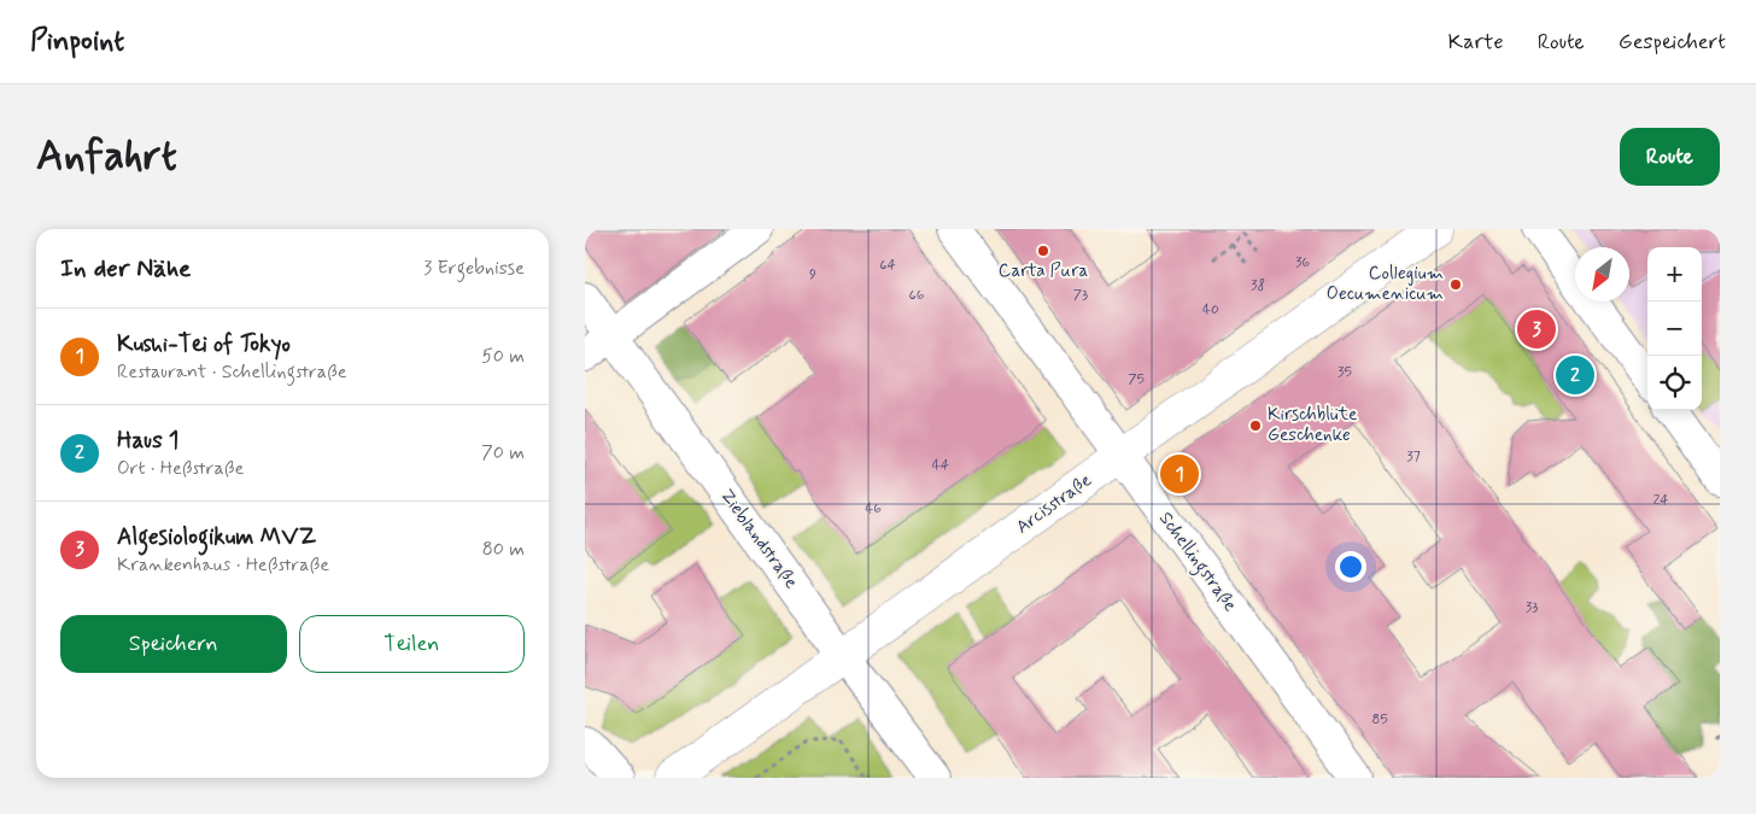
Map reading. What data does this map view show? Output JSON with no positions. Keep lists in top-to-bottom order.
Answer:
{
  "streets": {
    "main road": ["Arcisstraße"],
    "street": ["Zieblandstraße", "Schellingstraße"]
  },
  "crossings": [
    ["Arcisstraße", "Zieblandstraße"],
    ["Arcisstraße", "Schellingstraße"]
  ],
  "places": ["Carta Pura", "Collegium Oecumenicum", "Kirschblüte Geschenke"],
  "house_numbers": [
    "36",
    "64",
    "9",
    "38",
    "66",
    "73",
    "40",
    "35",
    "75",
    "37",
    "44",
    "24",
    "46",
    "33",
    "85"
  ],
  "north": "bottom left",
  "page": {
    "header": "Pinpoint",
    "nav": ["Karte", "Route", "Gespeichert"],
    "buttons": [
      "Route",
      ["Speichern", "Teilen"]
    ],
    "title": "Anfahrt",
    "heading": ["In der Nähe", "3 Ergebnisse"],
    "map_buttons": ["+", "−"],
    "list": [
      {
        "mark": "1",
        "name": "Kushi-Tei of Tokyo",
        "note": "Restaurant · Schellingstraße",
        "value": "50 m"
      },
      {
        "mark": "2",
        "name": "Haus 1",
        "note": "Ort · Heßstraße",
        "value": "70 m"
      },
      {
        "mark": "3",
        "name": "Algesiologikum MVZ",
        "note": "Krankenhaus · Heßstraße",
        "value": "80 m"
      }
    ],
    "pins": ["3", "2", "1"]
  }
}
